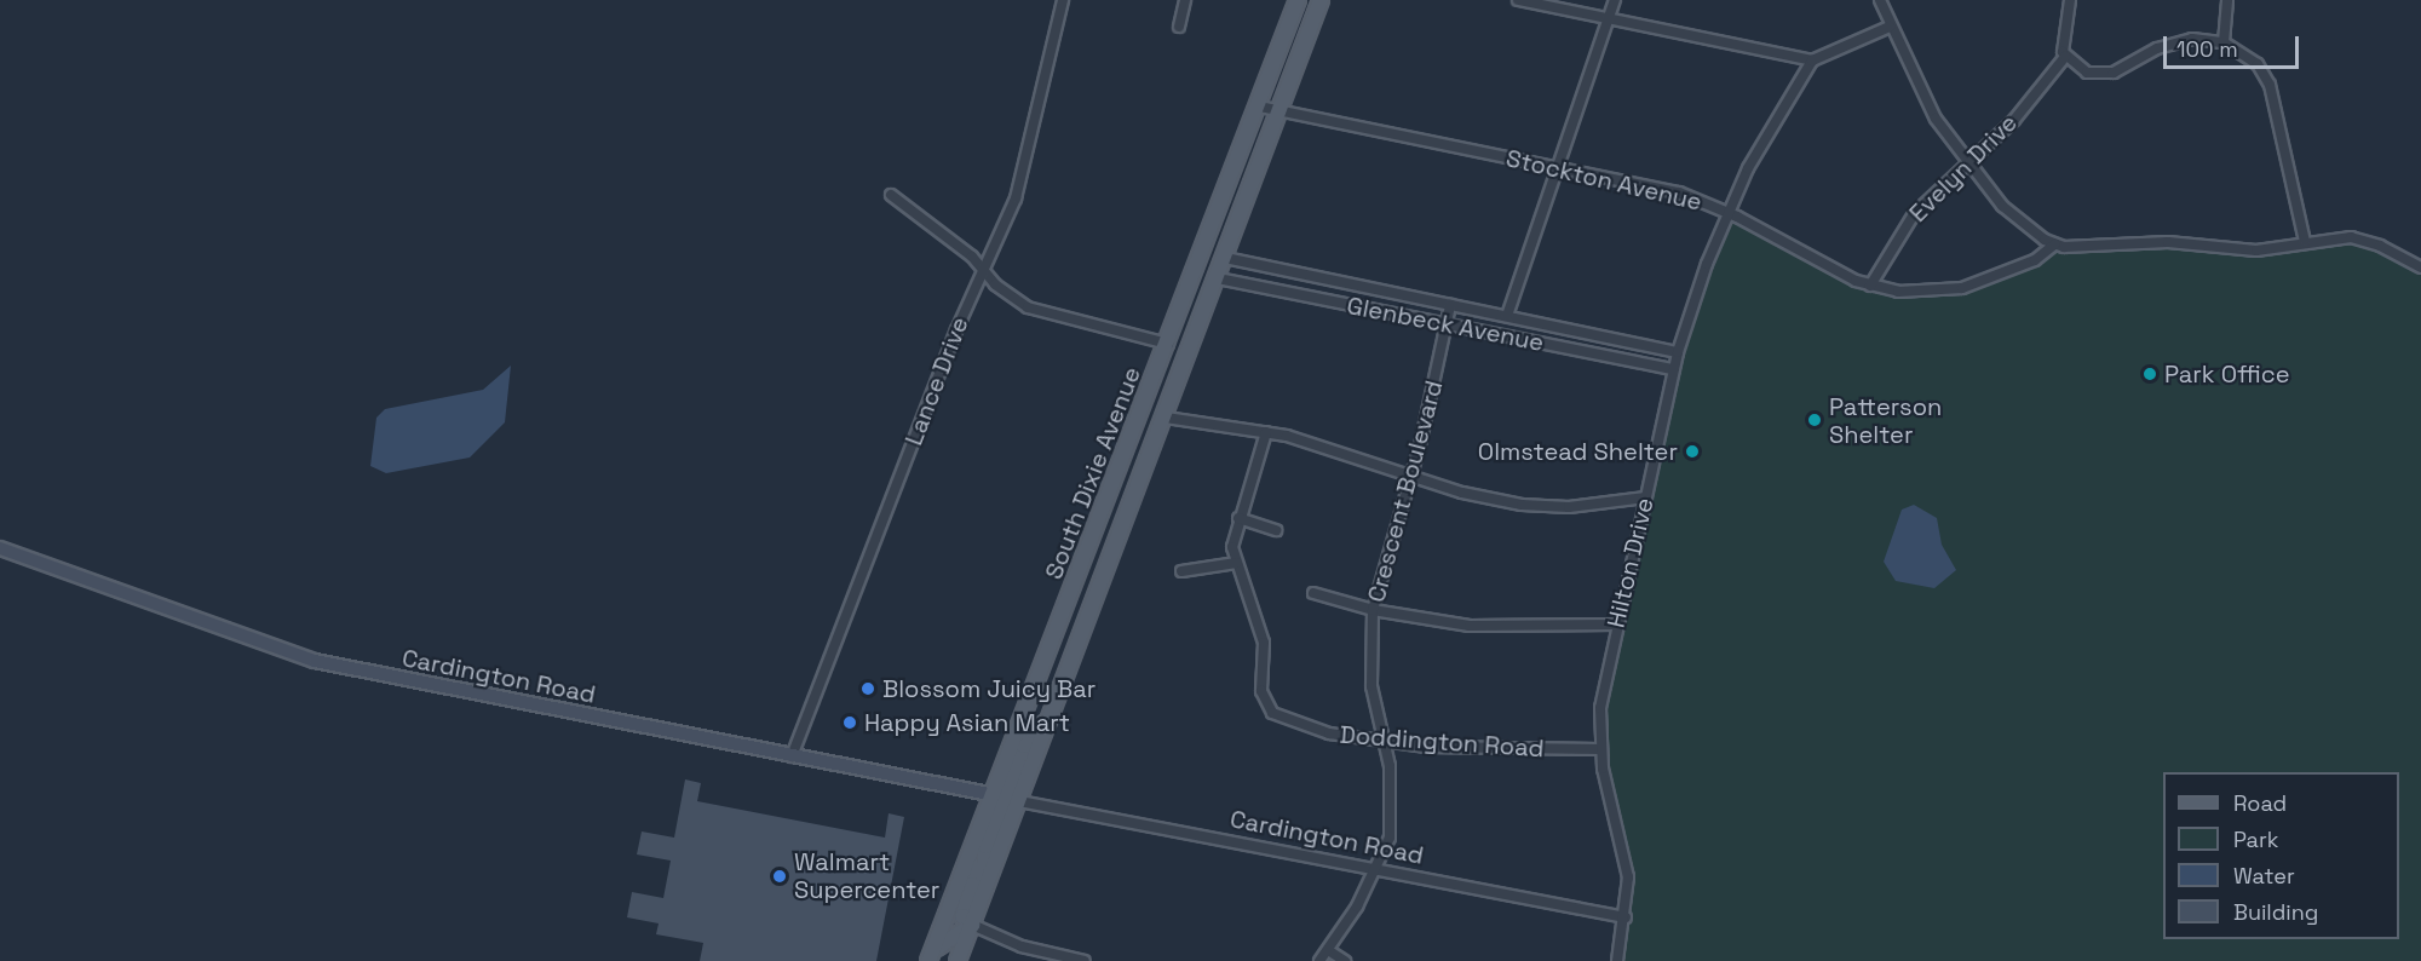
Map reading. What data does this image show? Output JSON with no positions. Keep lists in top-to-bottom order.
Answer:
{
  "streets": {
    "main road": ["South Dixie Avenue"],
    "street": [
      "Evelyn Drive",
      "Stockton Avenue",
      "Glenbeck Avenue",
      "Lance Drive",
      "Crescent Boulevard",
      "Hilton Drive",
      "Cardington Road",
      "Doddington Road"
    ]
  },
  "crossings": [
    ["Evelyn Drive", "Stockton Avenue"],
    ["Stockton Avenue", "South Dixie Avenue"],
    ["Stockton Avenue", "Hilton Drive"],
    ["Glenbeck Avenue", "South Dixie Avenue"],
    ["Glenbeck Avenue", "Crescent Boulevard"],
    ["Glenbeck Avenue", "Hilton Drive"],
    ["Lance Drive", "Cardington Road"],
    ["South Dixie Avenue", "Cardington Road"],
    ["Crescent Boulevard", "Cardington Road"],
    ["Crescent Boulevard", "Doddington Road"],
    ["Hilton Drive", "Cardington Road"],
    ["Hilton Drive", "Doddington Road"]
  ],
  "places": [
    "Park Office",
    "Patterson Shelter",
    "Olmstead Shelter",
    "Blossom Juicy Bar",
    "Happy Asian Mart",
    "Walmart Supercenter"
  ],
  "legend": [
    "Road",
    "Park",
    "Water",
    "Building"
  ],
  "scale_bar": "100 m"
}
